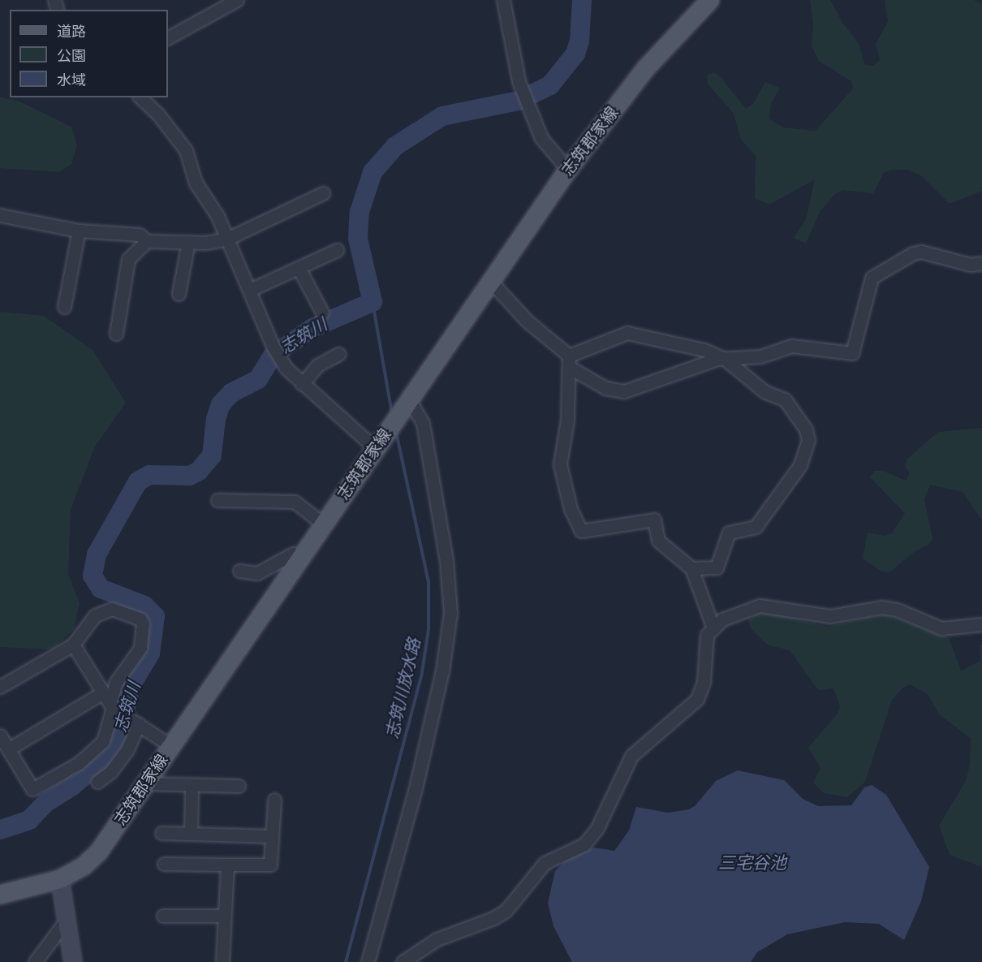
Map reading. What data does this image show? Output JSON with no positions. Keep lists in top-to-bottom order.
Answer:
{
  "streets": {
    "main road": ["志筑郡家線"]
  },
  "water": ["志筑川", "志筑川放水路", "三宅谷池"],
  "legend": ["道路", "公園", "水域"]
}
